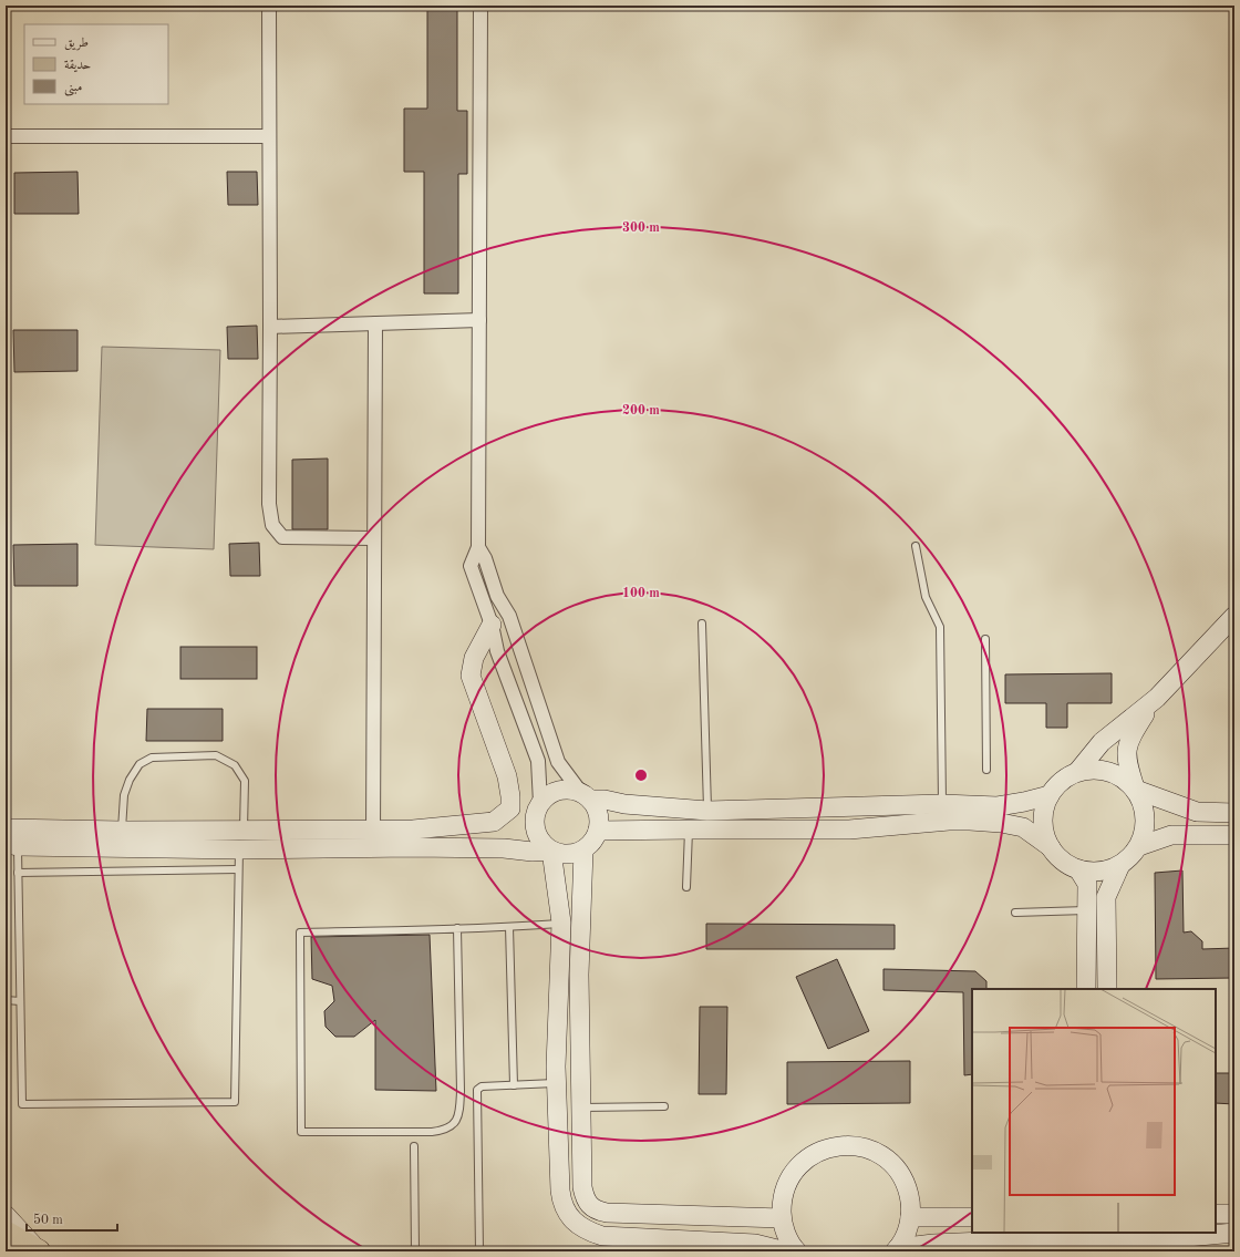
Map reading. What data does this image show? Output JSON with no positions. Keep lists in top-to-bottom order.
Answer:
{
  "legend": ["طريق", "حديقة", "مبنى"],
  "scale_bar": "50 m",
  "rings": ["300 m", "200 m", "100 m"]
}
